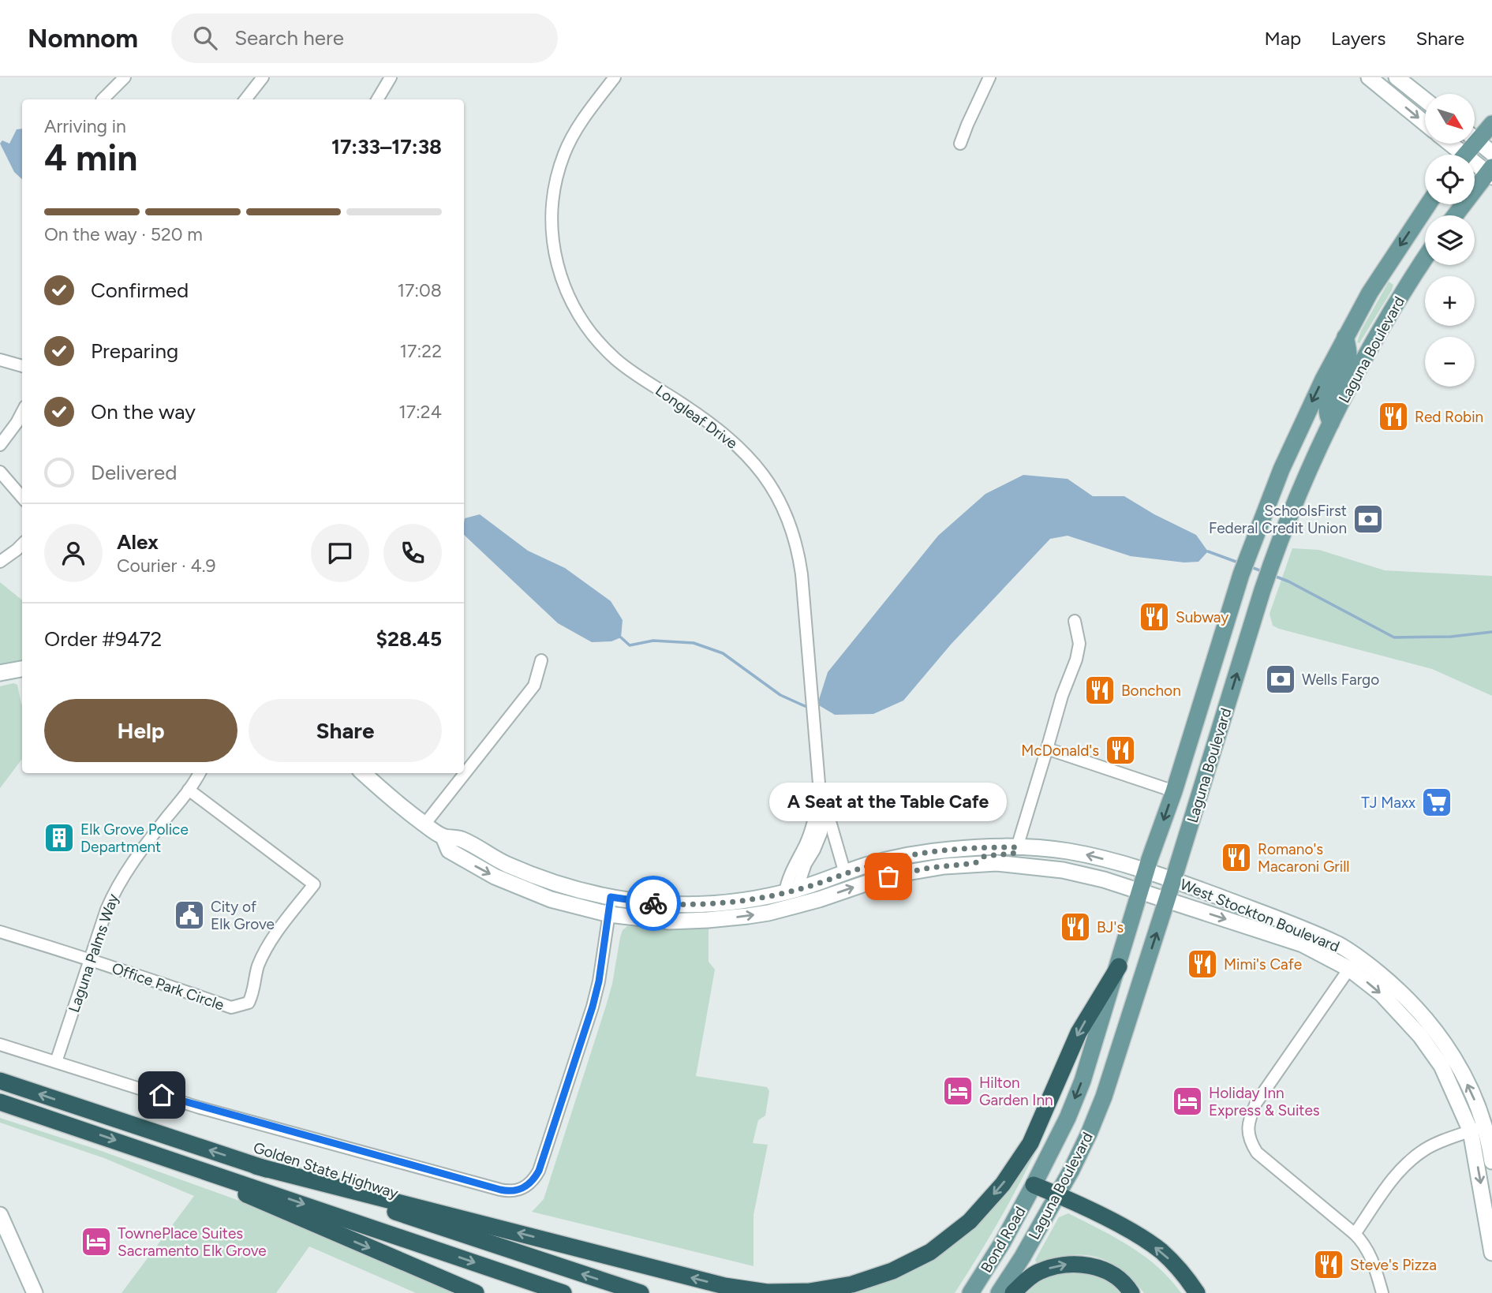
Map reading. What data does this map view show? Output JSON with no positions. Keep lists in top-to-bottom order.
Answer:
{
  "streets": {
    "highway": ["Golden State Highway"],
    "main road": ["Laguna Boulevard", "Bond Road"],
    "street": [
      "Longleaf Drive",
      "West Stockton Boulevard",
      "Laguna Palms Way",
      "Office Park Circle"
    ]
  },
  "crossings": [
    ["Laguna Boulevard", "West Stockton Boulevard"],
    ["Laguna Boulevard", "Bond Road"],
    ["Laguna Palms Way", "Office Park Circle"]
  ],
  "places": {
    "restaurant": [
      "Red Robin",
      "Subway",
      "Bonchon",
      "McDonald's",
      "Romano's Macaroni Grill",
      "BJ's",
      "Mimi's Cafe",
      "Steve's Pizza"
    ],
    "bank": ["SchoolsFirst Federal Credit Union", "Wells Fargo"],
    "supermarket": ["TJ Maxx"],
    "building": ["Elk Grove Police Department"],
    "other": ["A Seat at the Table Cafe"],
    "public building": ["City of Elk Grove"],
    "hotel": ["Hilton Garden Inn", "Holiday Inn Express & Suites", "TownePlace Suites Sacramento Elk Grove"]
  },
  "north": "bottom right",
  "page": {
    "header": "Nomnom",
    "search": "Search here",
    "nav": ["Map", "Layers", "Share"],
    "map_buttons": ["+", "−"],
    "heading": ["4 min", "Arriving in", "17:33–17:38"],
    "panel": [
      "Alex",
      "Courier · 4.9",
      "Order #9472",
      "$28.45"
    ],
    "bar": "On the way · 520 m",
    "list": [
      ["Confirmed", "17:08"],
      ["Preparing", "17:22"],
      ["On the way", "17:24"],
      "Delivered"
    ],
    "buttons": ["Help", "Share"],
    "bubble": "A Seat at the Table Cafe"
  }
}
